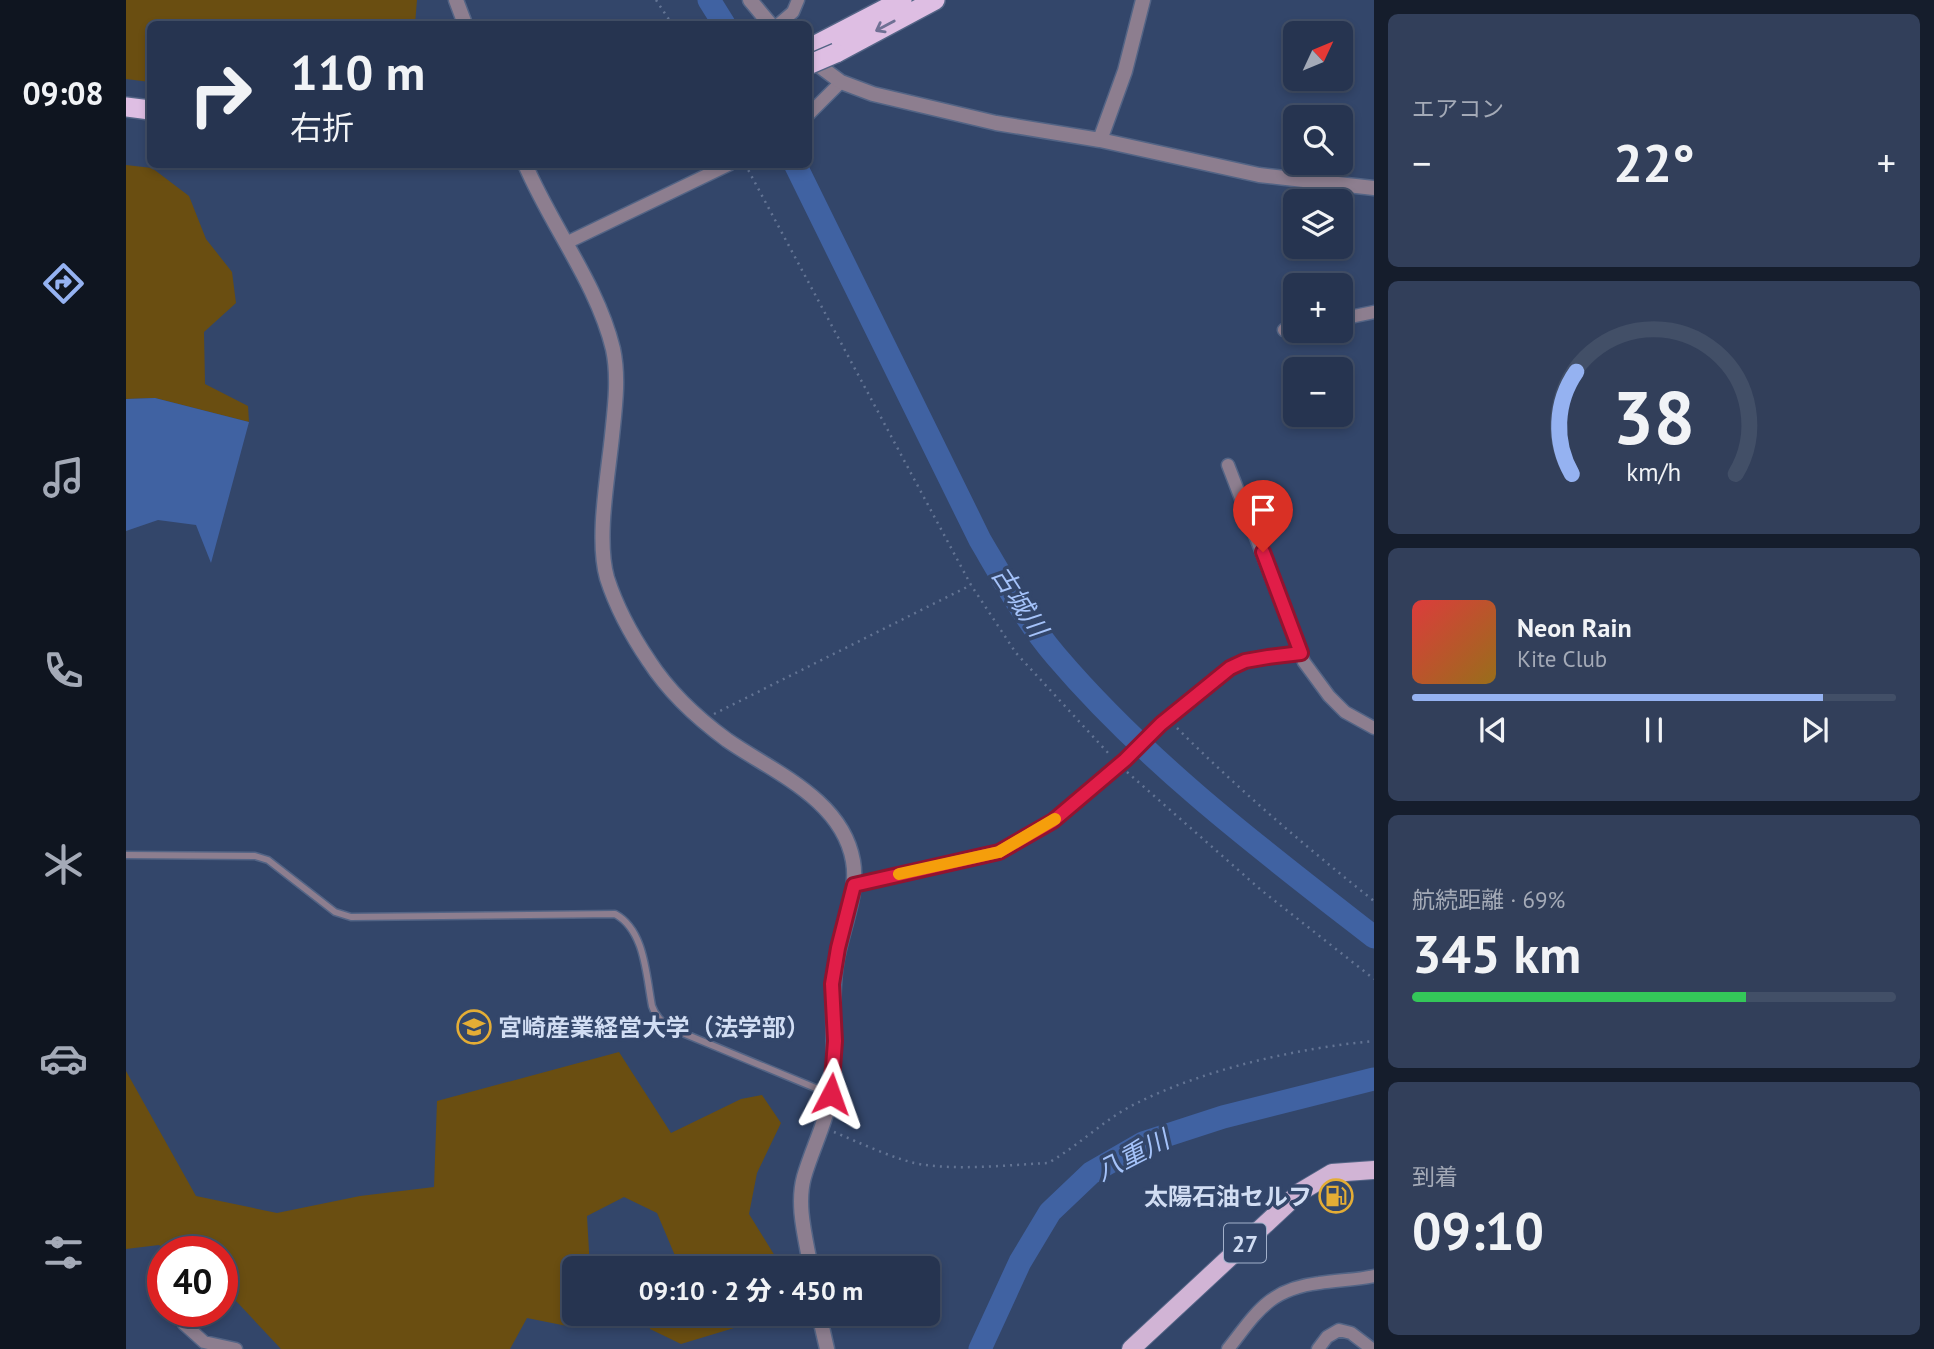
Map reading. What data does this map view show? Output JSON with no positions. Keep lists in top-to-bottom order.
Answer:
{
  "streets": {
    "main road": ["27"]
  },
  "water": ["古城川", "八重川"],
  "places": {
    "school or university": ["宮崎産業経営大学（法学部）"],
    "fuel station": ["太陽石油セルフ"]
  },
  "north": "top right",
  "page": {
    "tabs": "09:08",
    "tile": [
      "エアコン",
      ["航続距離 · 69%", "345 km"],
      ["到着", "09:10"]
    ],
    "map_buttons": ["+", "−"],
    "turn": ["110 m", "右折"],
    "heat": ["−", "22°", "+"],
    "song": ["Neon Rain", "Kite Club"],
    "limit": "40",
    "trip": "09:10 · 2 分 · 450 m",
    "gauge": ["38", "km/h"]
  }
}
